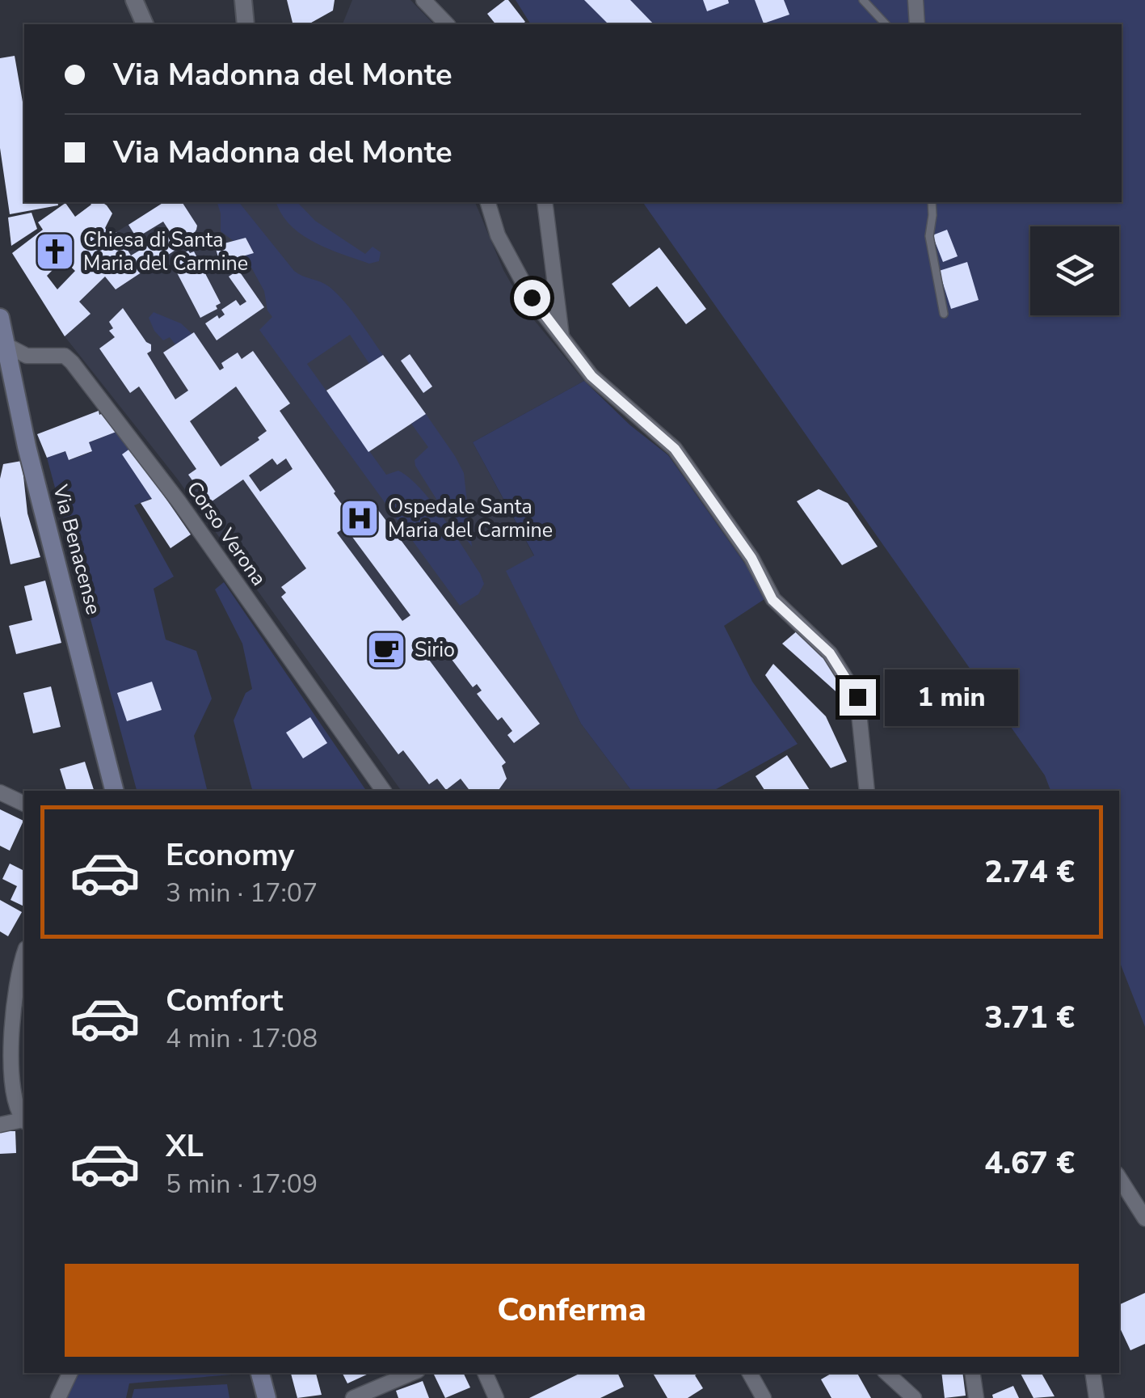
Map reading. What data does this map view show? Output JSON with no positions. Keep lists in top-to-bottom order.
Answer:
{
  "streets": {
    "main road": ["Via Benacense"],
    "street": ["Corso Verona"]
  },
  "crossings": [
    ["Corso Verona", "Via Benacense"]
  ],
  "places": {
    "church": ["Chiesa di Santa Maria del Carmine"],
    "hospital": ["Ospedale Santa Maria del Carmine"],
    "cafe": ["Sirio"]
  },
  "page": {
    "banner": ["Via Madonna del Monte", "Via Madonna del Monte"],
    "bubble": "1 min",
    "list": [
      {
        "name": "Economy",
        "note": "3 min · 17:07",
        "value": "2.74 €"
      },
      {
        "name": "Comfort",
        "note": "4 min · 17:08",
        "value": "3.71 €"
      },
      {
        "name": "XL",
        "note": "5 min · 17:09",
        "value": "4.67 €"
      }
    ],
    "buttons": "Conferma"
  }
}
